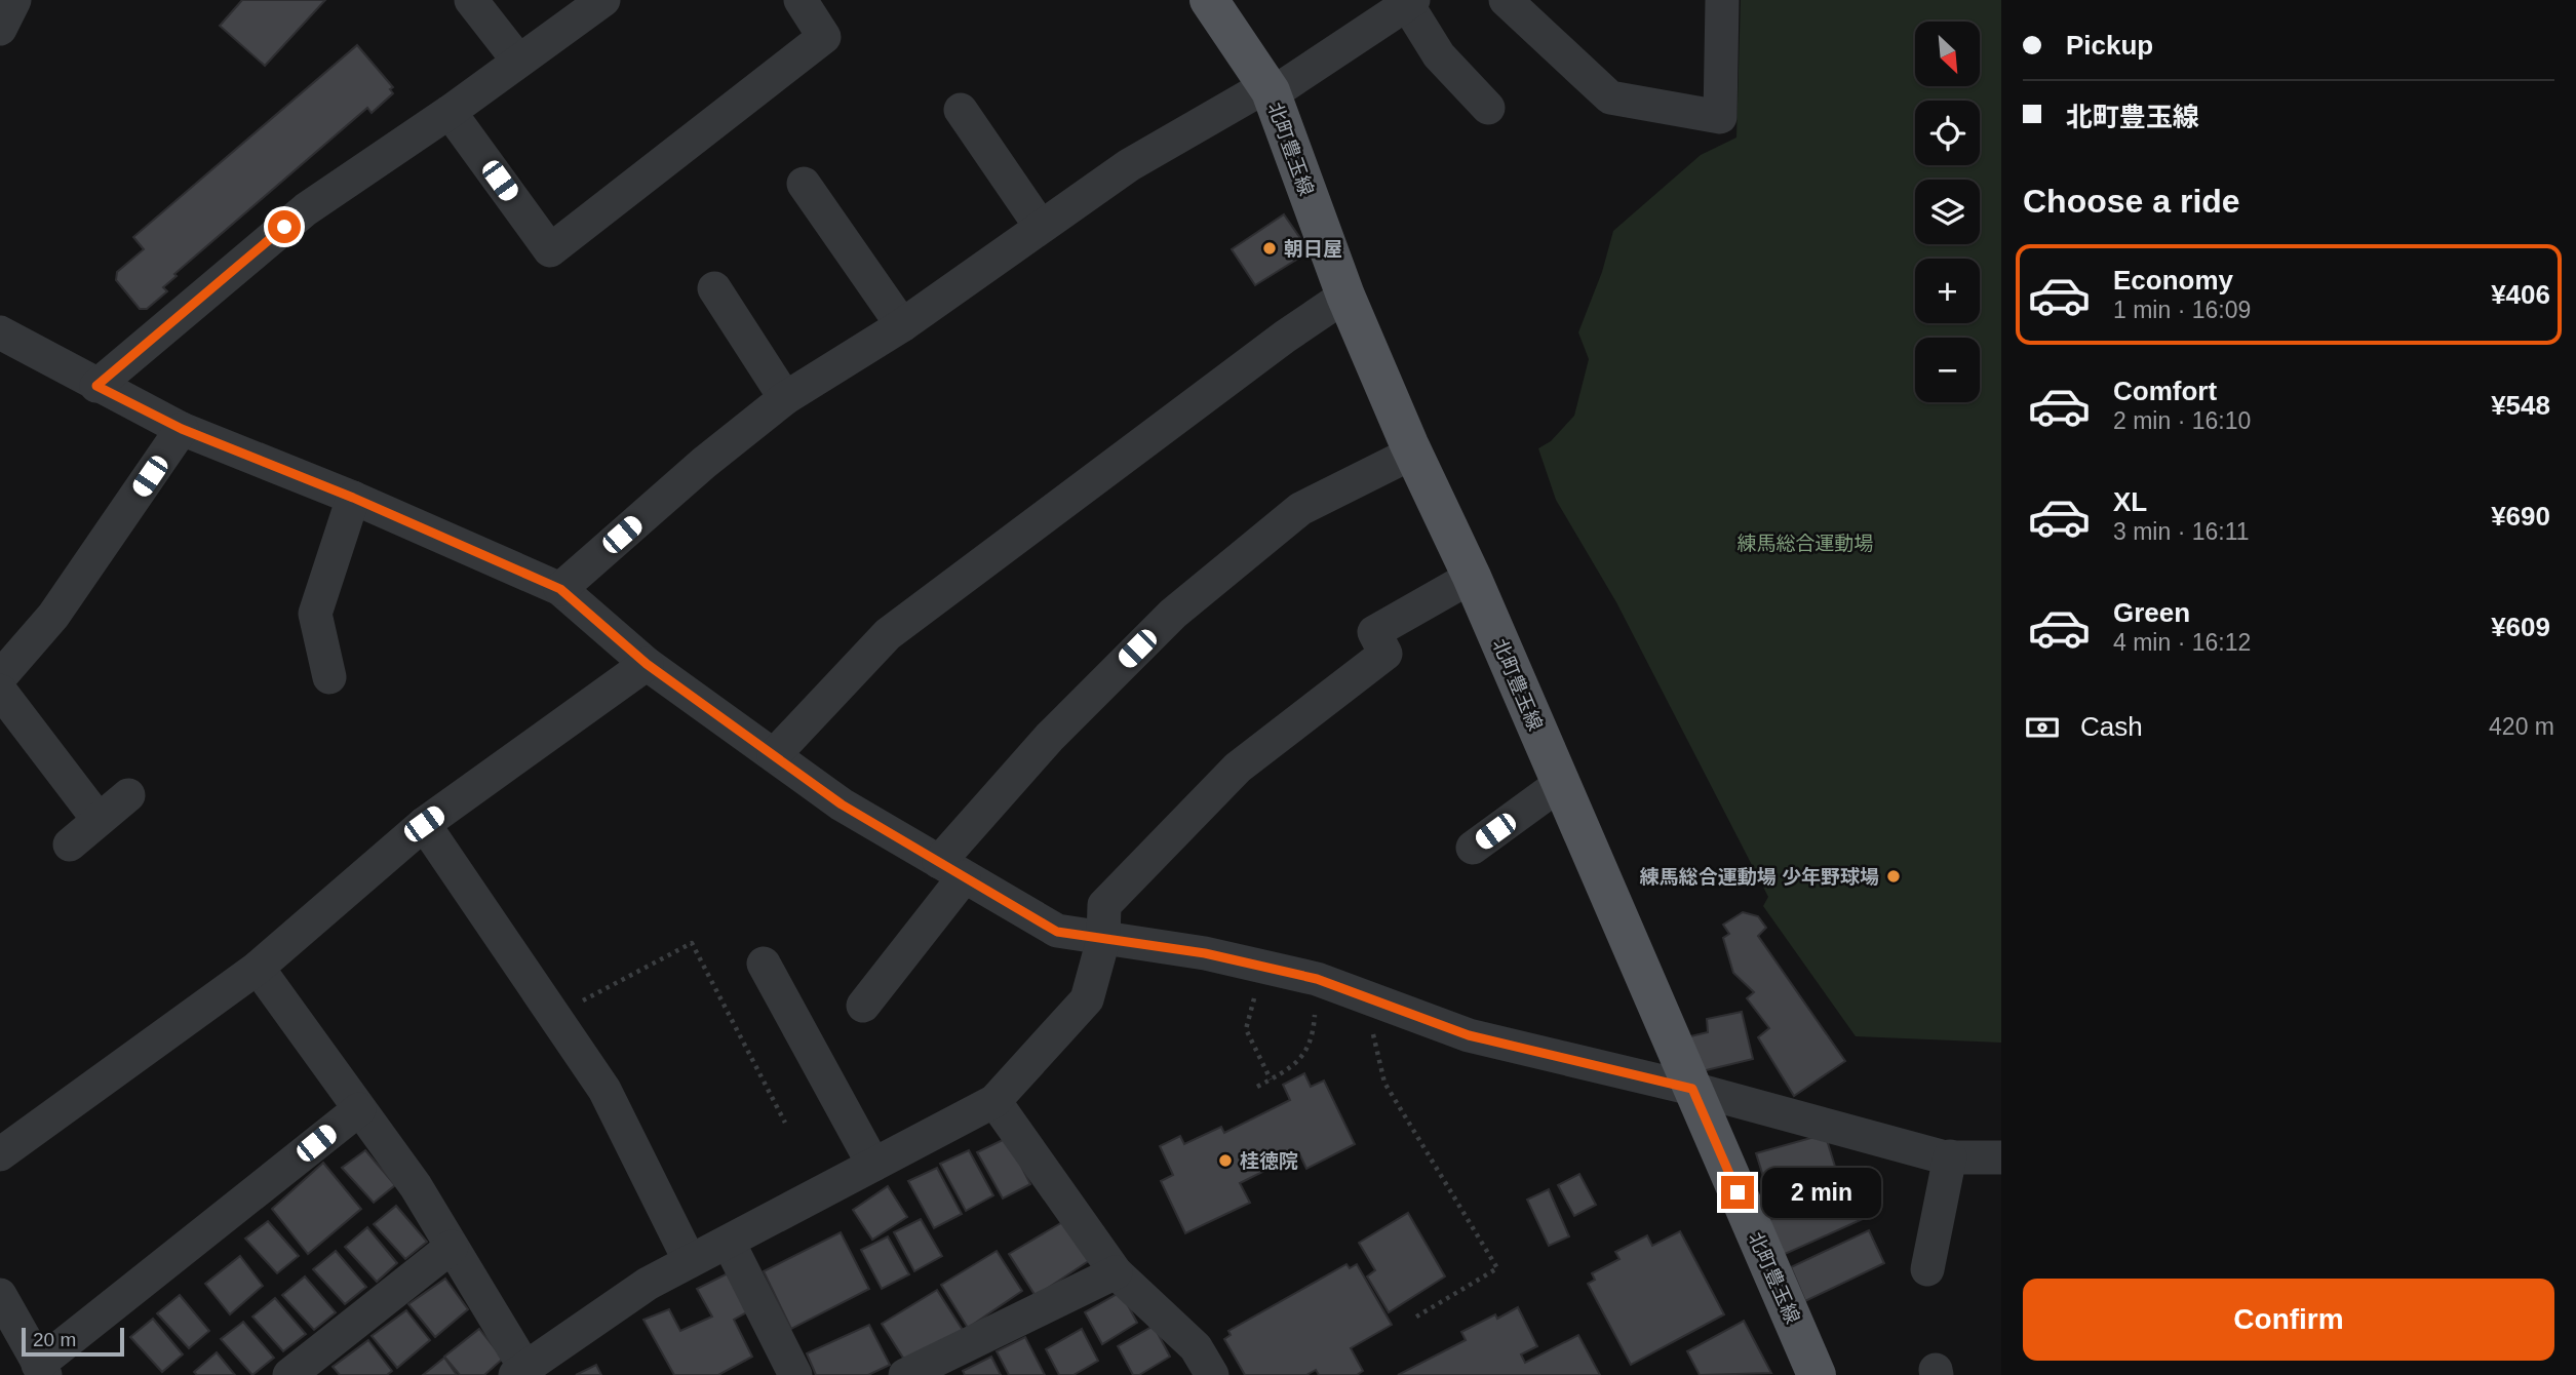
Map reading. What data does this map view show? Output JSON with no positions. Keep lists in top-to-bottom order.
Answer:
{
  "streets": {
    "main road": ["北町豊玉線"]
  },
  "parks": ["練馬総合運動場"],
  "places": ["朝日屋", "練馬総合運動場 少年野球場", "桂徳院"],
  "scale_bar": "20 m",
  "north": "bottom right",
  "page": {
    "banner": ["Pickup", "北町豊玉線"],
    "map_buttons": ["+", "−"],
    "heading": "Choose a ride",
    "list": [
      {
        "name": "Economy",
        "note": "1 min · 16:09",
        "value": "¥406"
      },
      {
        "name": "Comfort",
        "note": "2 min · 16:10",
        "value": "¥548"
      },
      {
        "name": "XL",
        "note": "3 min · 16:11",
        "value": "¥690"
      },
      {
        "name": "Green",
        "note": "4 min · 16:12",
        "value": "¥609"
      }
    ],
    "pay": ["Cash", "420 m"],
    "bubble": "2 min",
    "buttons": "Confirm",
    "scale": "20 m"
  }
}
